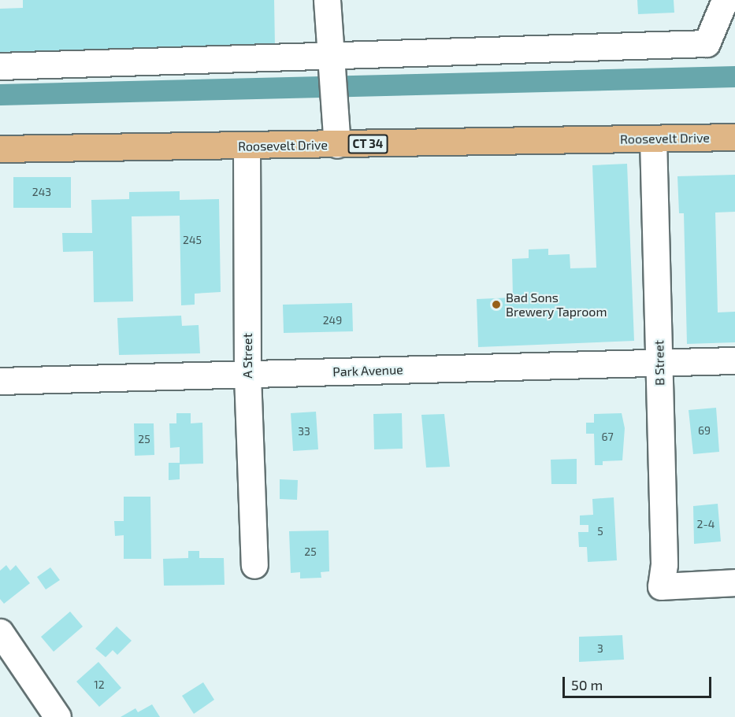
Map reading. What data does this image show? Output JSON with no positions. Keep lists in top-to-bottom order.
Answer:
{
  "streets": {
    "main road": ["Roosevelt Drive", "CT 34"],
    "street": ["A Street", "B Street", "Park Avenue"]
  },
  "crossings": [
    ["Roosevelt Drive", "A Street"],
    ["Roosevelt Drive", "B Street"],
    ["A Street", "Park Avenue"],
    ["B Street", "Park Avenue"]
  ],
  "places": ["Bad Sons Brewery Taproom"],
  "house_numbers": [
    "243",
    "245",
    "249",
    "69",
    "33",
    "67",
    "25",
    "2-4",
    "5",
    "25",
    "3",
    "12"
  ],
  "scale_bar": "50 m"
}
